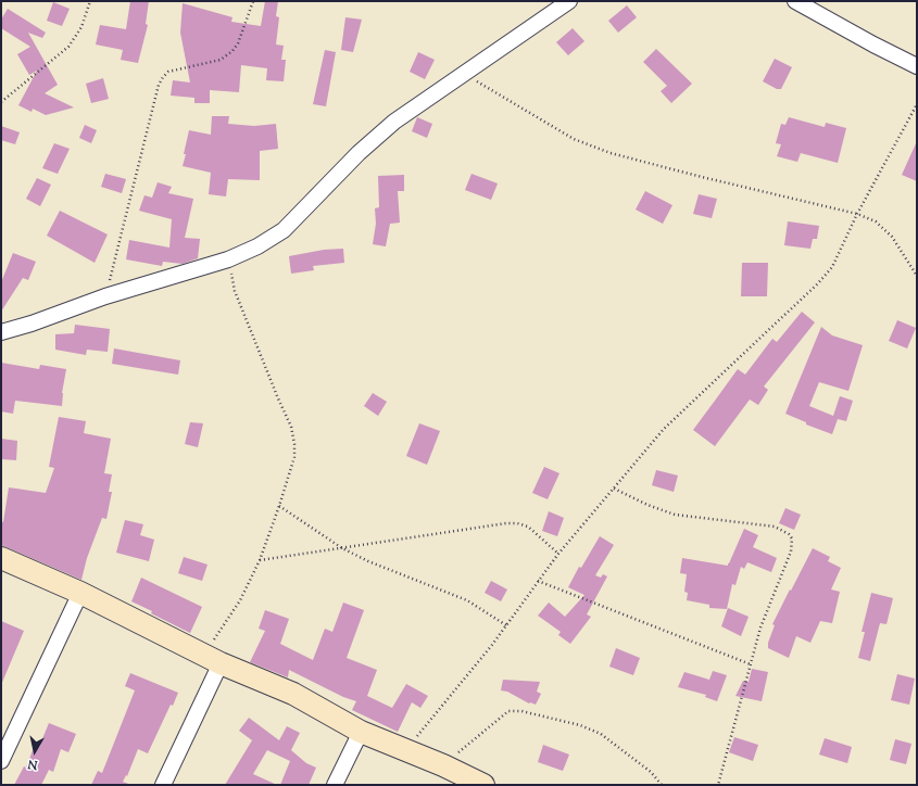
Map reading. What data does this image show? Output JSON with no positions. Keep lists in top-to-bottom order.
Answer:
{
  "north": "bottom"
}
